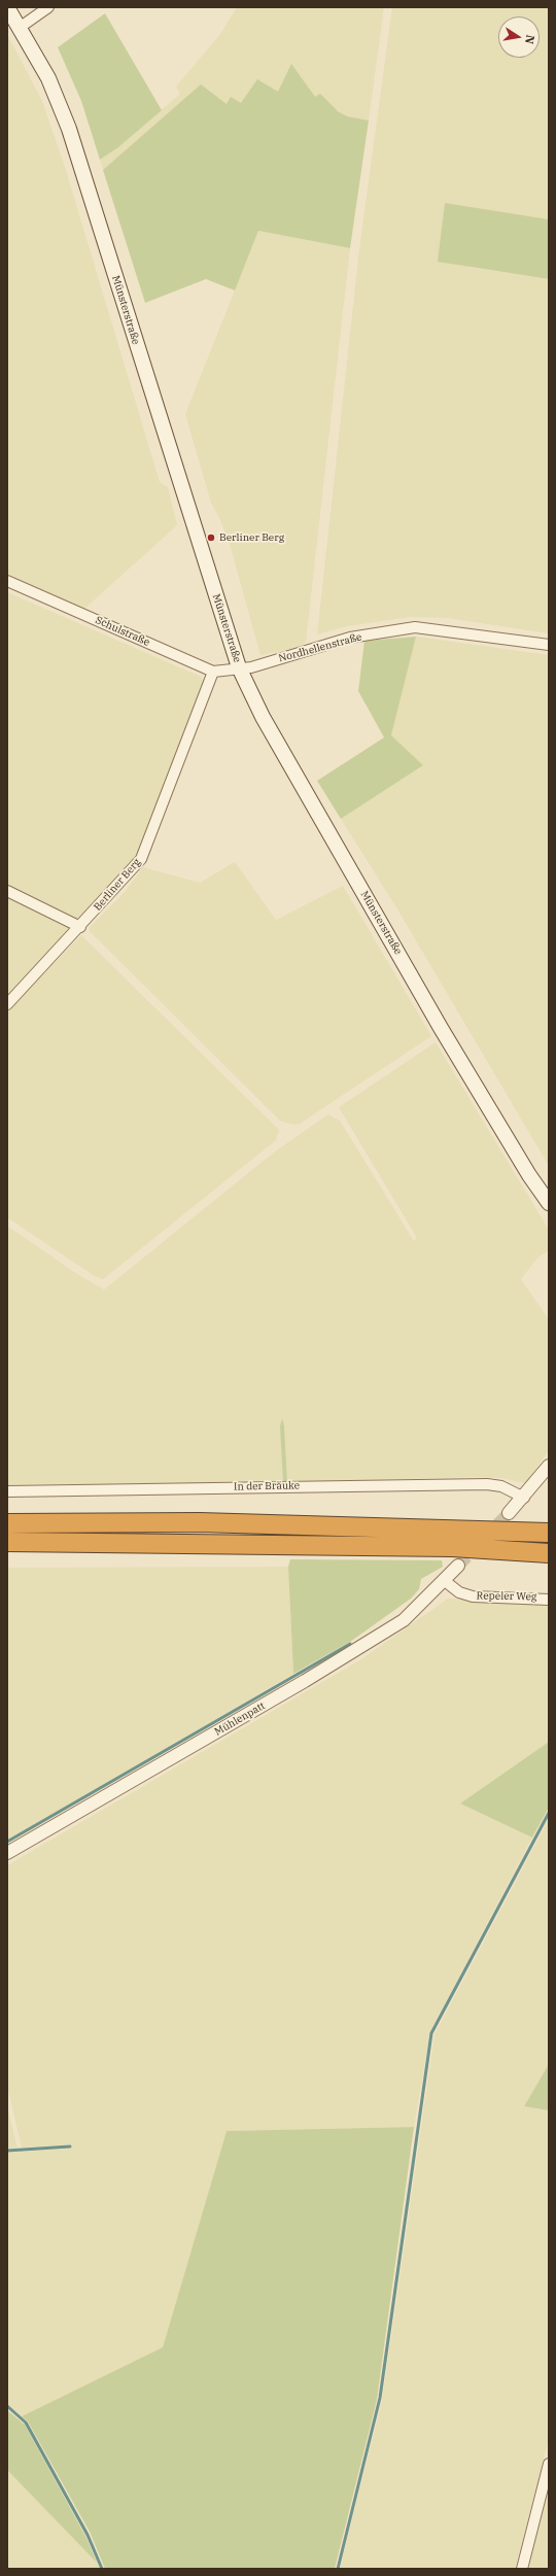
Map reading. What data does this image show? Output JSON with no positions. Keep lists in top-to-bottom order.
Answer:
{
  "streets": {
    "main road": ["Münsterstraße"],
    "street": [
      "Schulstraße",
      "Nordhellenstraße",
      "Berliner Berg",
      "In der Bräuke",
      "Repeler Weg",
      "Mühlenpatt"
    ]
  },
  "crossings": [
    ["Münsterstraße", "Nordhellenstraße"],
    ["Schulstraße", "Berliner Berg"],
    ["Repeler Weg", "Mühlenpatt"]
  ],
  "places": ["Berliner Berg"],
  "north": "right"
}
